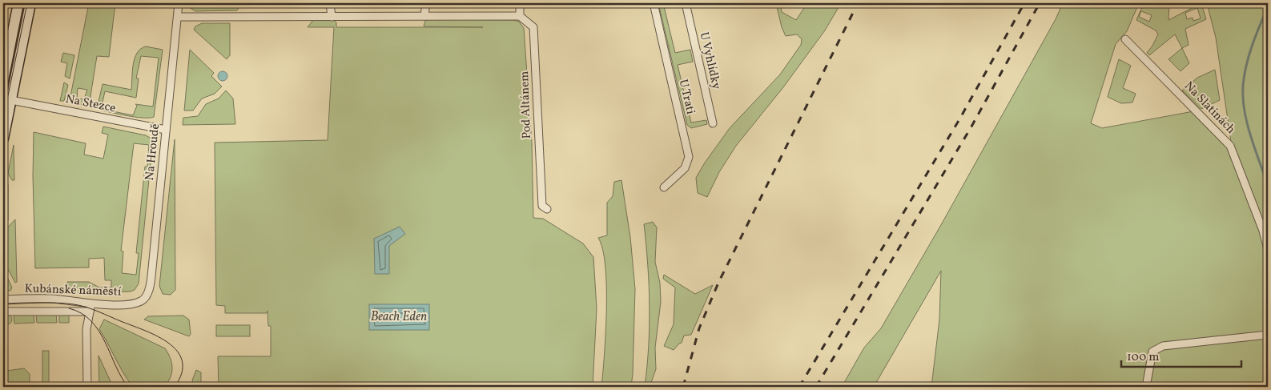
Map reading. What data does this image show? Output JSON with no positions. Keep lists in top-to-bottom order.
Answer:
{
  "streets": {
    "street": [
      "U Vyhlídky",
      "U Trati",
      "Na Stezce",
      "Pod Altánem",
      "Na Slatinách",
      "Na Hroudě",
      "Kubánské náměstí"
    ]
  },
  "crossings": [
    ["Na Stezce", "Na Hroudě"],
    ["Na Hroudě", "Kubánské náměstí"]
  ],
  "water": ["Beach Eden"],
  "scale_bar": "100 m"
}
